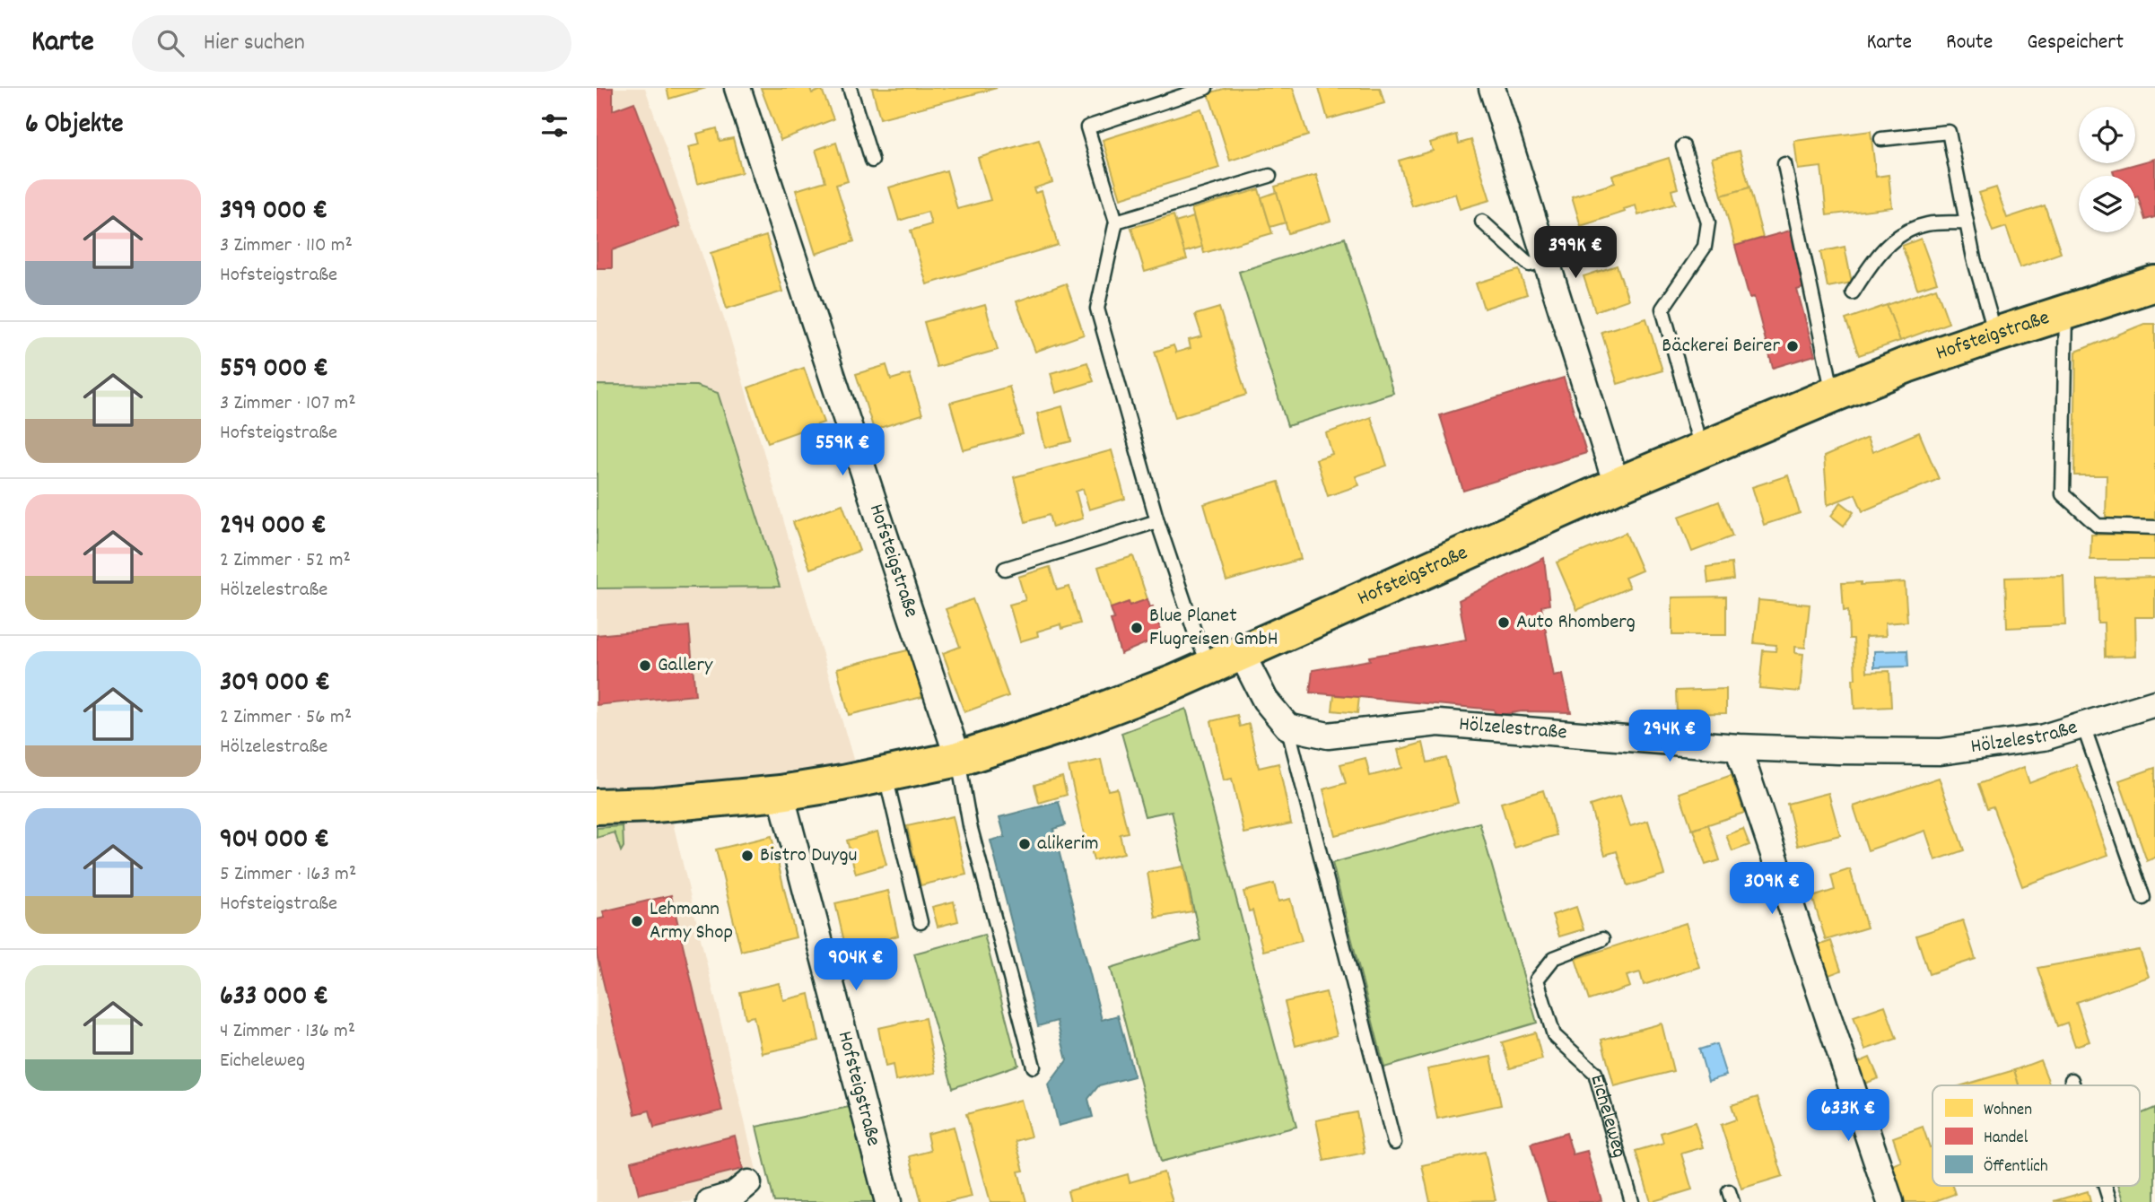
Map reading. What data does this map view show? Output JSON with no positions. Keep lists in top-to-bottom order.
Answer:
{
  "streets": {
    "main road": ["Hofsteigstraße"],
    "street": ["Hölzelestraße"],
    "lane": ["Eicheleweg"]
  },
  "places": [
    "Bäckerei Beirer",
    "Auto Rhomberg",
    "Blue Planet Flugreisen GmbH",
    "Gallery",
    "alikerim",
    "Bistro Duygu",
    "Lehmann Army Shop"
  ],
  "legend": ["Wohnen", "Handel", "Öffentlich"],
  "page": {
    "header": "Karte",
    "search": "Hier suchen",
    "nav": ["Karte", "Route", "Gespeichert"],
    "heading": "6 Objekte",
    "list": [
      {
        "name": "399 000 €",
        "note": "3 Zimmer · 110 m² · Hofsteigstraße"
      },
      {
        "name": "559 000 €",
        "note": "3 Zimmer · 107 m² · Hofsteigstraße"
      },
      {
        "name": "294 000 €",
        "note": "2 Zimmer · 52 m² · Hölzelestraße"
      },
      {
        "name": "309 000 €",
        "note": "2 Zimmer · 56 m² · Hölzelestraße"
      },
      {
        "name": "904 000 €",
        "note": "5 Zimmer · 163 m² · Hofsteigstraße"
      },
      {
        "name": "633 000 €",
        "note": "4 Zimmer · 136 m² · Eicheleweg"
      }
    ],
    "price": [
      "399K €",
      "559K €",
      "294K €",
      "309K €",
      "904K €",
      "633K €"
    ]
  }
}
